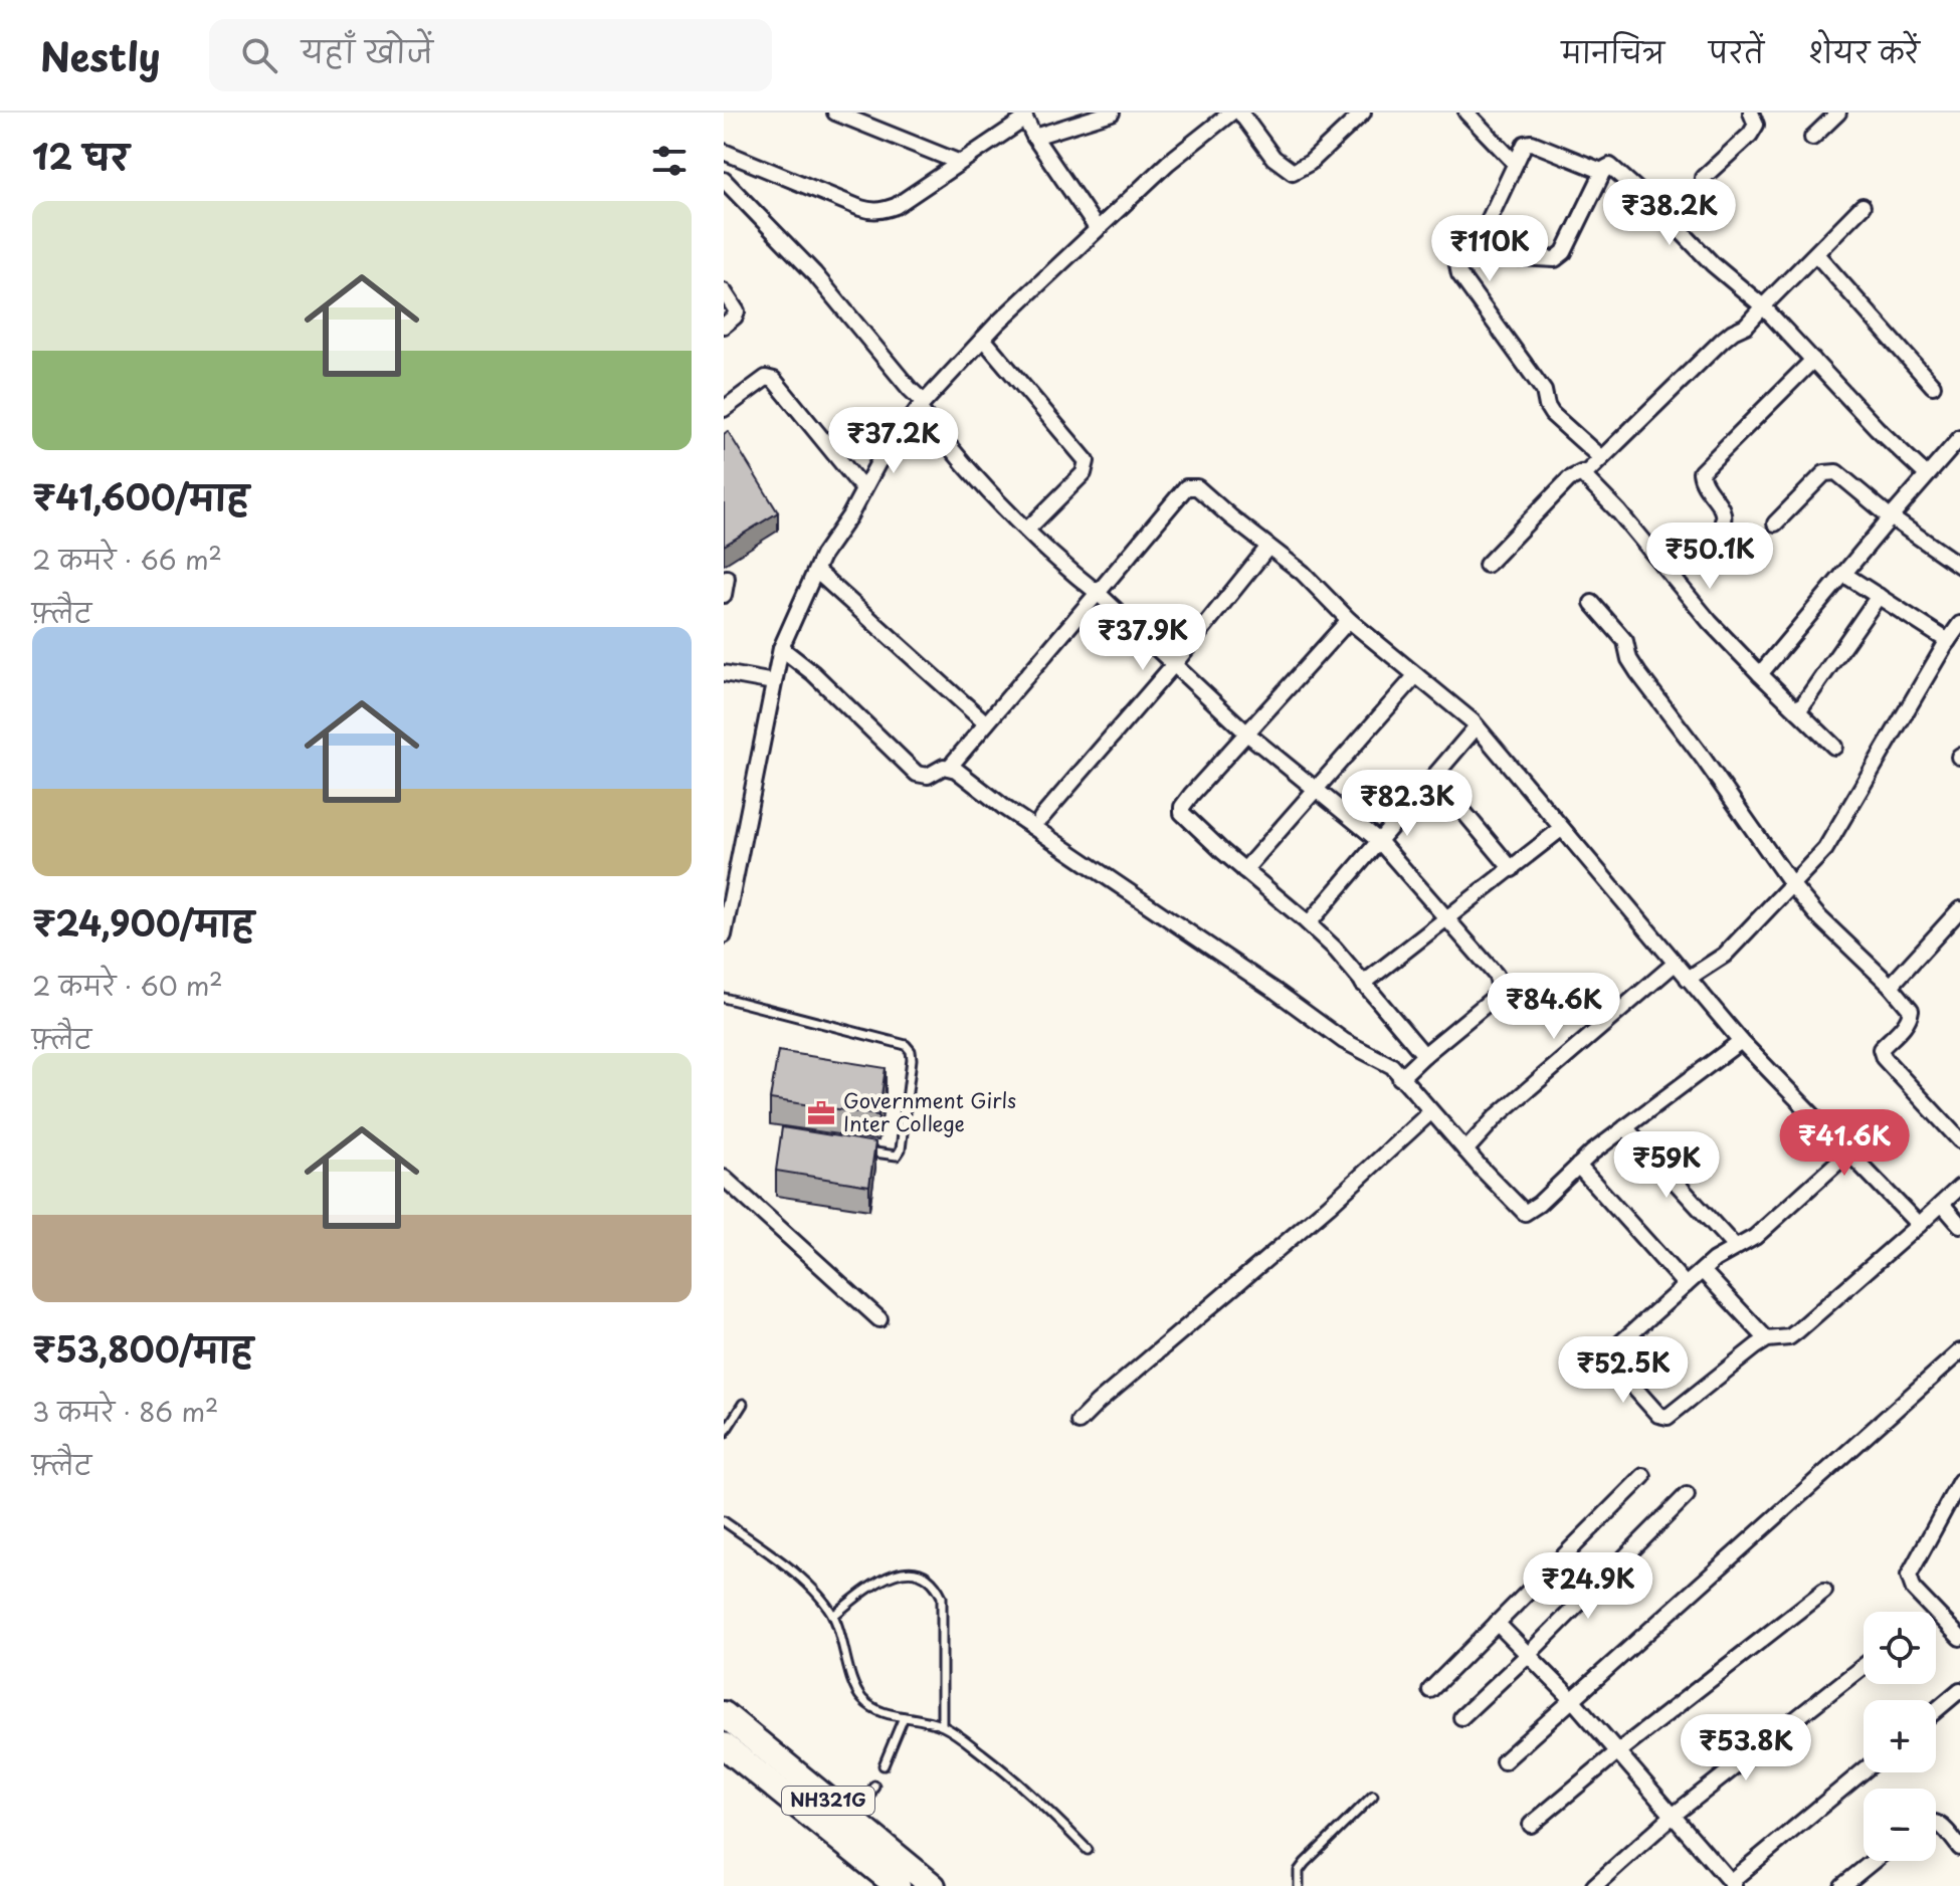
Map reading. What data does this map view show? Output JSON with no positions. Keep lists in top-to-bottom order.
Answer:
{
  "streets": {
    "highway": ["NH321G"]
  },
  "places": {
    "office": ["Government Girls Inter College"]
  },
  "page": {
    "header": "Nestly",
    "search": "यहाँ खोजें",
    "nav": ["मानचित्र", "परतें", "शेयर करें"],
    "heading": "12 घर",
    "price": [
      "₹38.2K",
      "₹110K",
      "₹37.2K",
      "₹50.1K",
      "₹37.9K",
      "₹82.3K",
      "₹84.6K",
      "₹41.6K",
      "₹59K",
      "₹52.5K",
      "₹24.9K",
      "₹53.8K"
    ],
    "list": [
      {
        "name": "₹41,600/माह",
        "note": "2 कमरे · 66 m² · फ़्लैट"
      },
      {
        "name": "₹24,900/माह",
        "note": "2 कमरे · 60 m² · फ़्लैट"
      },
      {
        "name": "₹53,800/माह",
        "note": "3 कमरे · 86 m² · फ़्लैट"
      }
    ],
    "map_buttons": ["+", "−"]
  }
}
